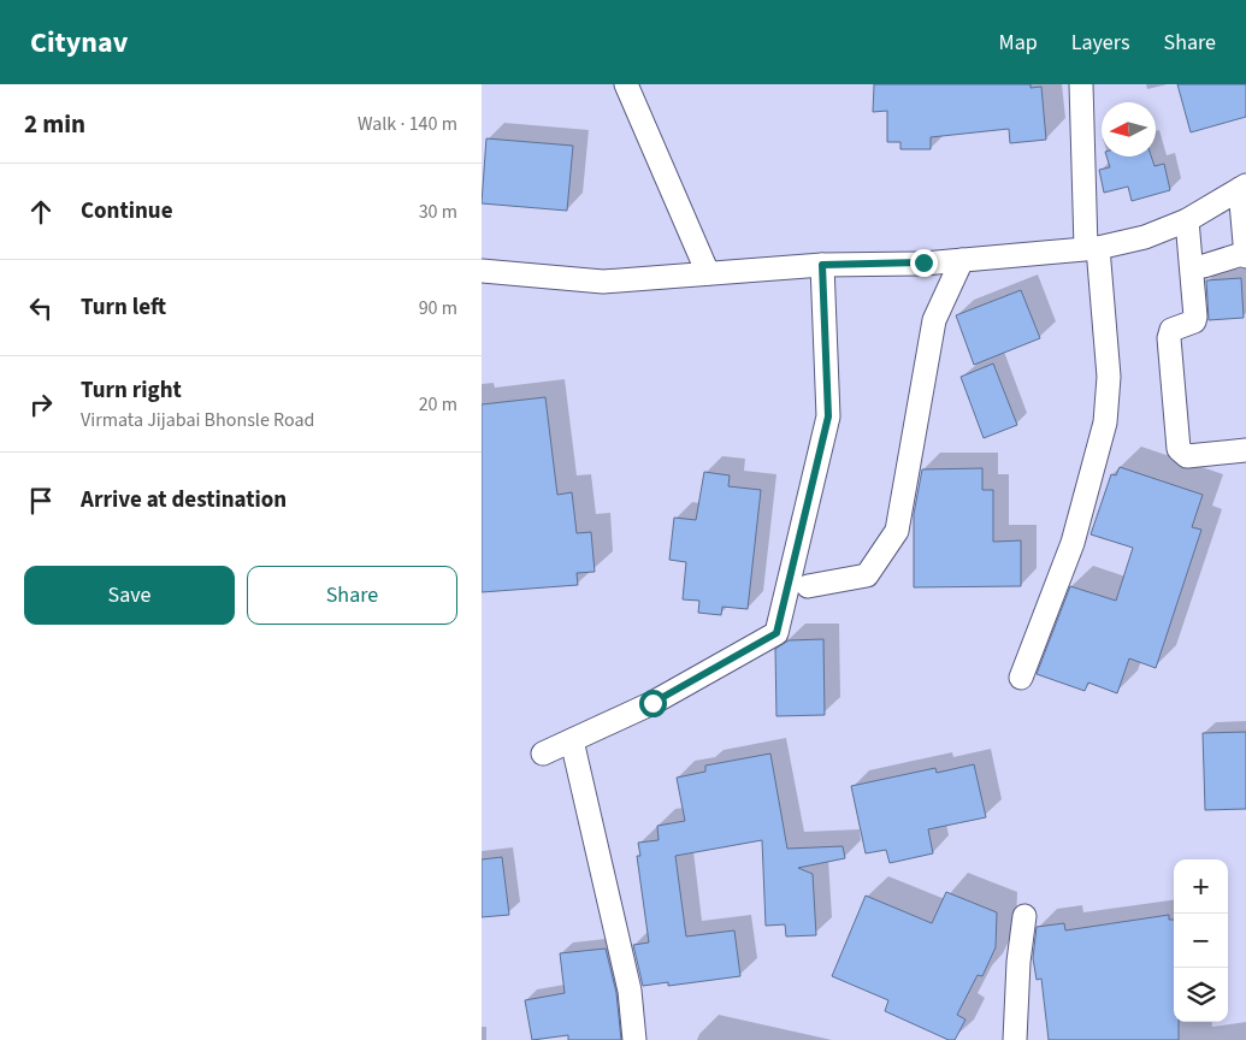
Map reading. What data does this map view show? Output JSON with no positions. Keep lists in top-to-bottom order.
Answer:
{
  "north": "left",
  "page": {
    "header": "Citynav",
    "nav": ["Map", "Layers", "Share"],
    "heading": ["2 min", "Walk · 140 m"],
    "list": [
      ["Continue", "30 m"],
      ["Turn left", "90 m"],
      ["Turn right", "Virmata Jijabai Bhonsle Road", "20 m"],
      "Arrive at destination"
    ],
    "buttons": ["Save", "Share"],
    "map_buttons": ["+", "−"]
  }
}
